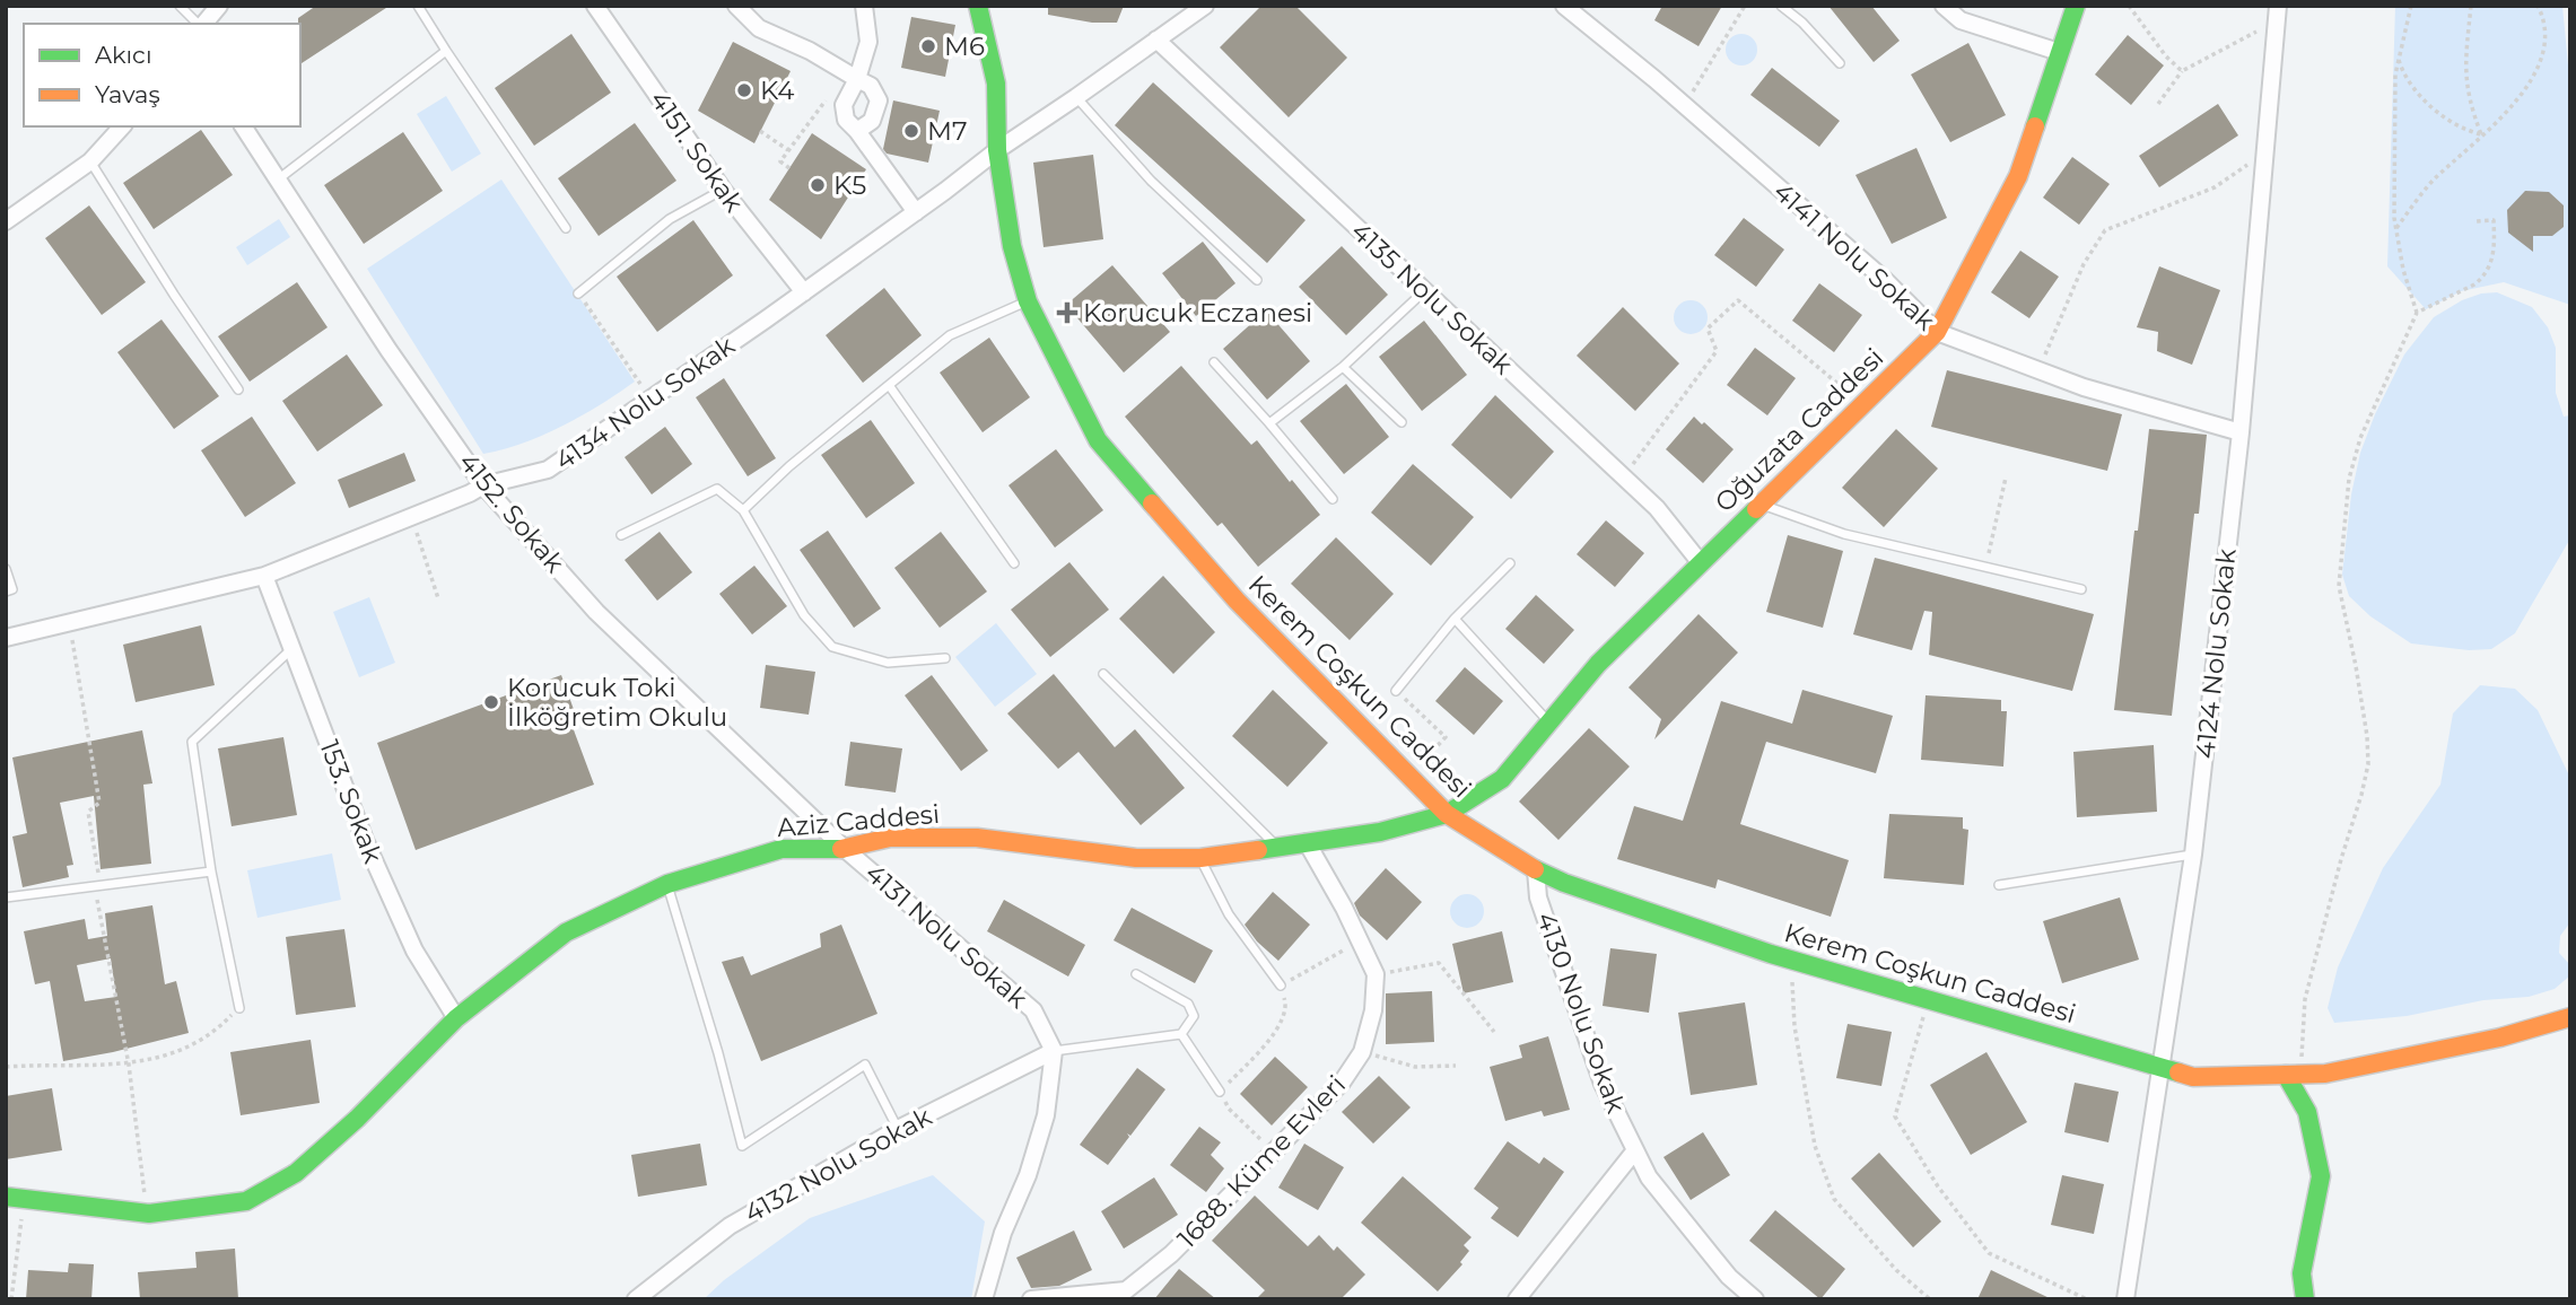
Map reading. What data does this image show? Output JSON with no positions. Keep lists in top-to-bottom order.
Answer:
{
  "streets": {
    "street": [
      "4151. Sokak",
      "4141 Nolu Sokak",
      "4135 Nolu Sokak",
      "4134 Nolu Sokak",
      "Oğuzata Caddesi",
      "4152. Sokak",
      "4124 Nolu Sokak",
      "Kerem Coşkun Caddesi",
      "153. Sokak",
      "Aziz Caddesi",
      "4131 Nolu Sokak",
      "4130 Nolu Sokak",
      "1688. Küme Evleri",
      "4132 Nolu Sokak"
    ]
  },
  "crossings": [
    ["4151. Sokak", "4134 Nolu Sokak"],
    ["4141 Nolu Sokak", "Oğuzata Caddesi"],
    ["4141 Nolu Sokak", "4124 Nolu Sokak"],
    ["4135 Nolu Sokak", "4134 Nolu Sokak"],
    ["4135 Nolu Sokak", "Oğuzata Caddesi"],
    ["4134 Nolu Sokak", "4152. Sokak"],
    ["4134 Nolu Sokak", "Kerem Coşkun Caddesi"],
    ["4134 Nolu Sokak", "153. Sokak"],
    ["Oğuzata Caddesi", "Kerem Coşkun Caddesi"],
    ["Oğuzata Caddesi", "Aziz Caddesi"],
    ["4152. Sokak", "Aziz Caddesi"],
    ["4152. Sokak", "4131 Nolu Sokak"],
    ["4124 Nolu Sokak", "Kerem Coşkun Caddesi"],
    ["Kerem Coşkun Caddesi", "Aziz Caddesi"],
    ["Kerem Coşkun Caddesi", "4130 Nolu Sokak"],
    ["153. Sokak", "Aziz Caddesi"],
    ["Aziz Caddesi", "4131 Nolu Sokak"],
    ["Aziz Caddesi", "1688. Küme Evleri"],
    ["4131 Nolu Sokak", "4132 Nolu Sokak"]
  ],
  "places": {
    "other": [
      "M6",
      "K4",
      "M7",
      "K5",
      "Korucuk Toki İlköğretim Okulu"
    ],
    "health": ["Korucuk Eczanesi"]
  },
  "legend": ["Akıcı", "Yavaş"]
}
